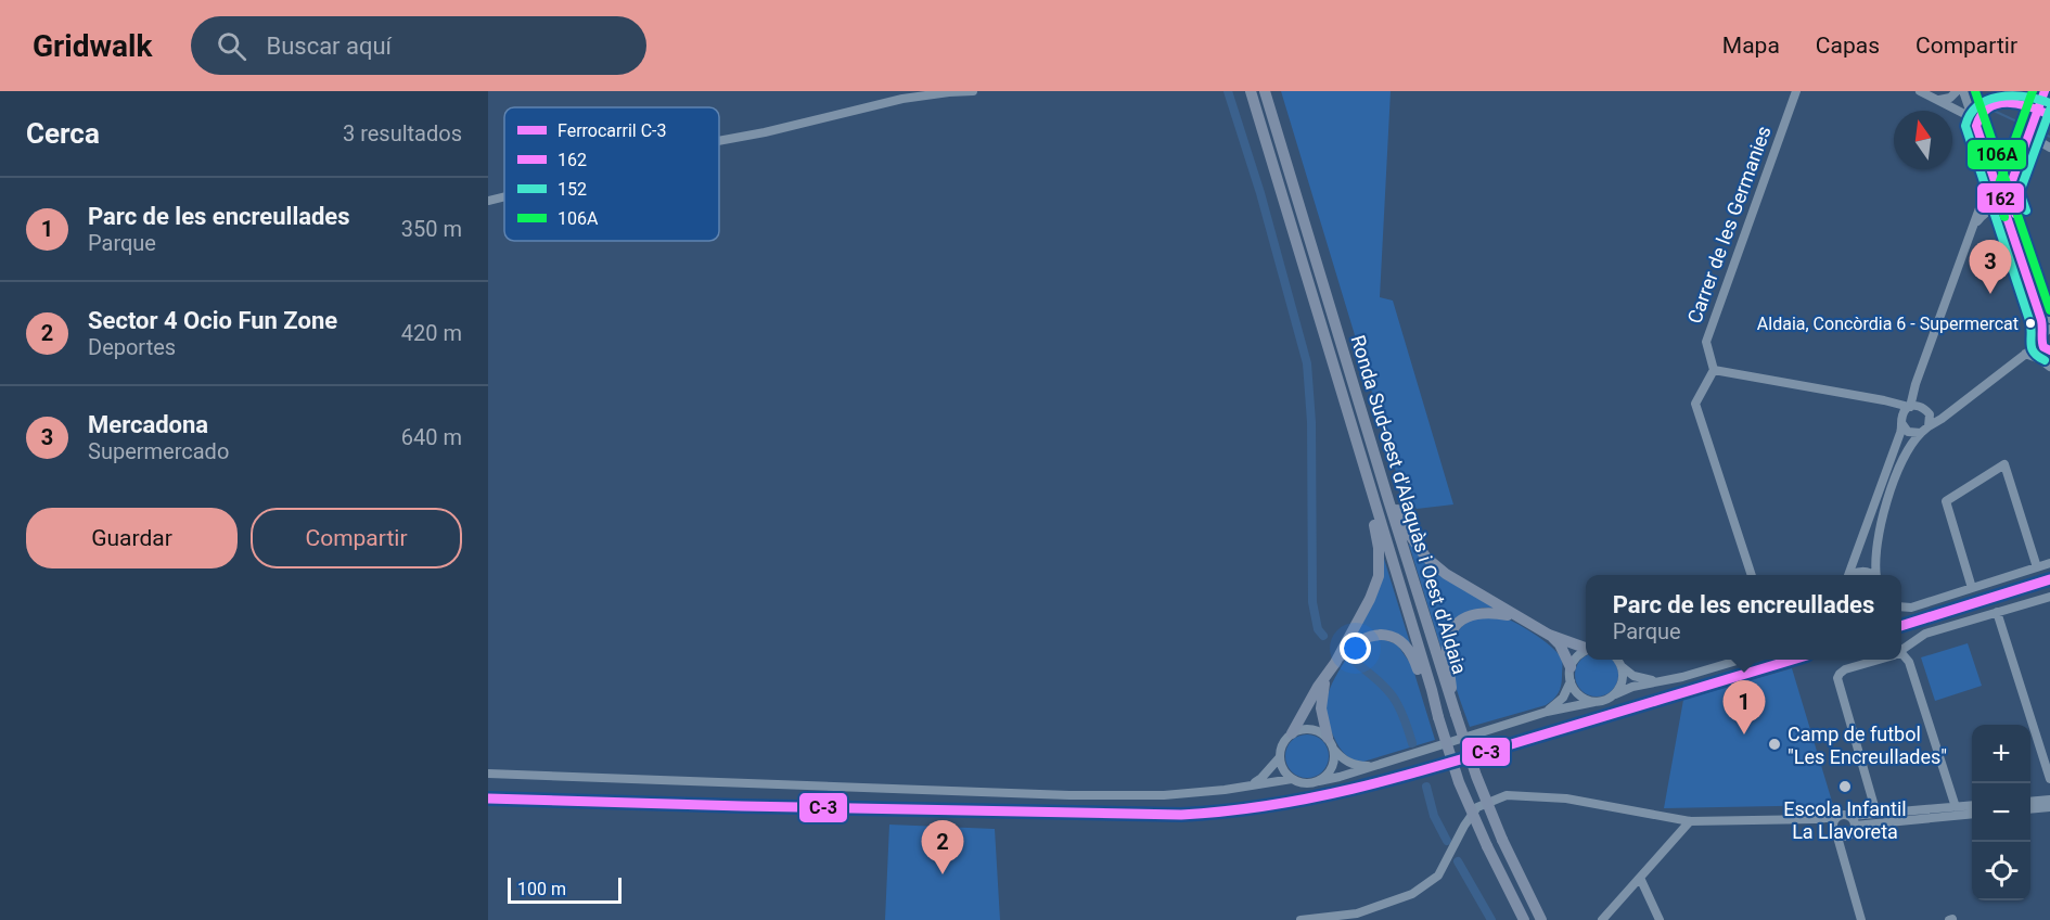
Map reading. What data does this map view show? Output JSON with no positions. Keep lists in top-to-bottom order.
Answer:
{
  "streets": {
    "main road": ["Ronda Sud-oest d'Alaquàs i Oest d'Aldaia"],
    "street": ["Carrer de les Germanies"]
  },
  "places": ["Aldaia, Concòrdia 6 - Supermercat", "Camp de futbol \"Les Encreullades\"", "Escola Infantil La Llavoreta"],
  "lines": [
    "transit line 162",
    "transit line 106A",
    "transit line 152",
    "rail line C-3"
  ],
  "legend": [
    "Ferrocarril C-3",
    "162",
    "152",
    "106A"
  ],
  "scale_bar": "100 m",
  "north": "top",
  "page": {
    "header": "Gridwalk",
    "search": "Buscar aquí",
    "nav": ["Mapa", "Capas", "Compartir"],
    "heading": ["Cerca", "3 resultados"],
    "list": [
      {
        "mark": "1",
        "name": "Parc de les encreullades",
        "note": "Parque",
        "value": "350 m"
      },
      {
        "mark": "2",
        "name": "Sector 4 Ocio Fun Zone",
        "note": "Deportes",
        "value": "420 m"
      },
      {
        "mark": "3",
        "name": "Mercadona",
        "note": "Supermercado",
        "value": "640 m"
      }
    ],
    "pins": ["3", "1", "2"],
    "buttons": ["Guardar", "Compartir"],
    "popup": ["Parc de les encreullades", "Parque"],
    "map_buttons": ["+", "−"],
    "scale": "100 m"
  }
}
